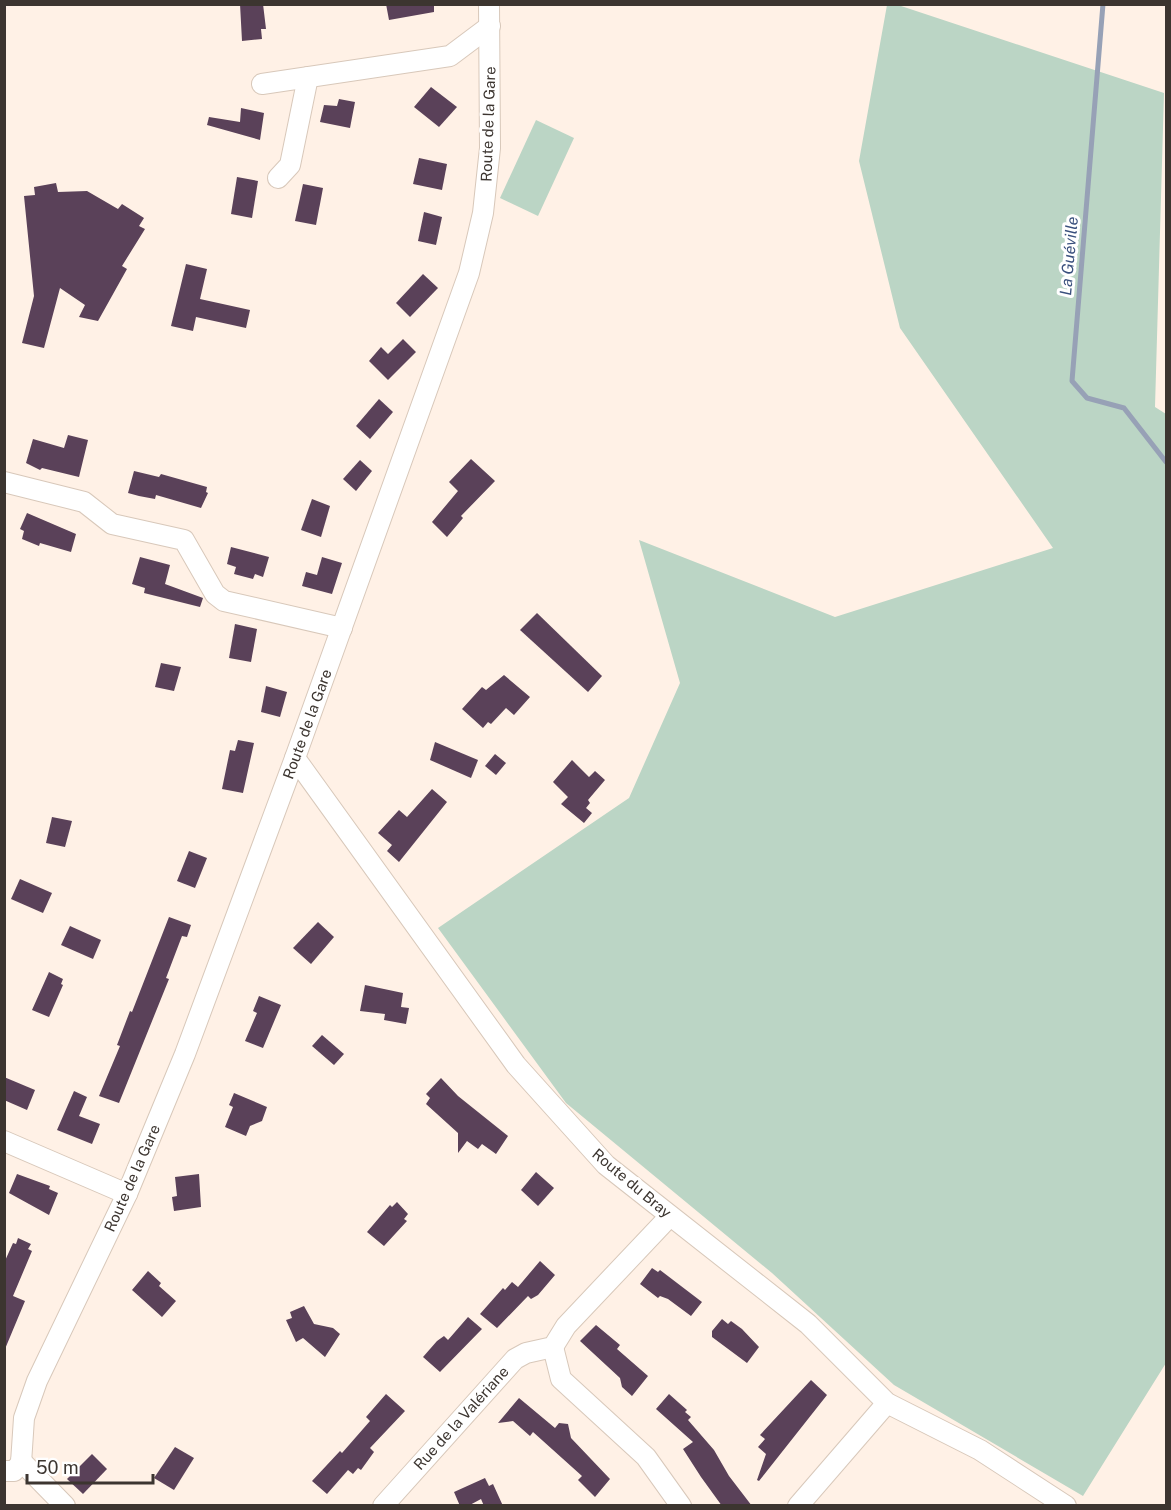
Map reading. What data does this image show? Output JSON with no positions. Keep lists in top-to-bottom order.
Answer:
{
  "streets": {
    "street": ["Route de la Gare", "Route du Bray", "Rue de la Valériane"]
  },
  "crossings": [
    ["Route de la Gare", "Route du Bray"]
  ],
  "water": ["La Guéville"],
  "scale_bar": "50 m"
}
